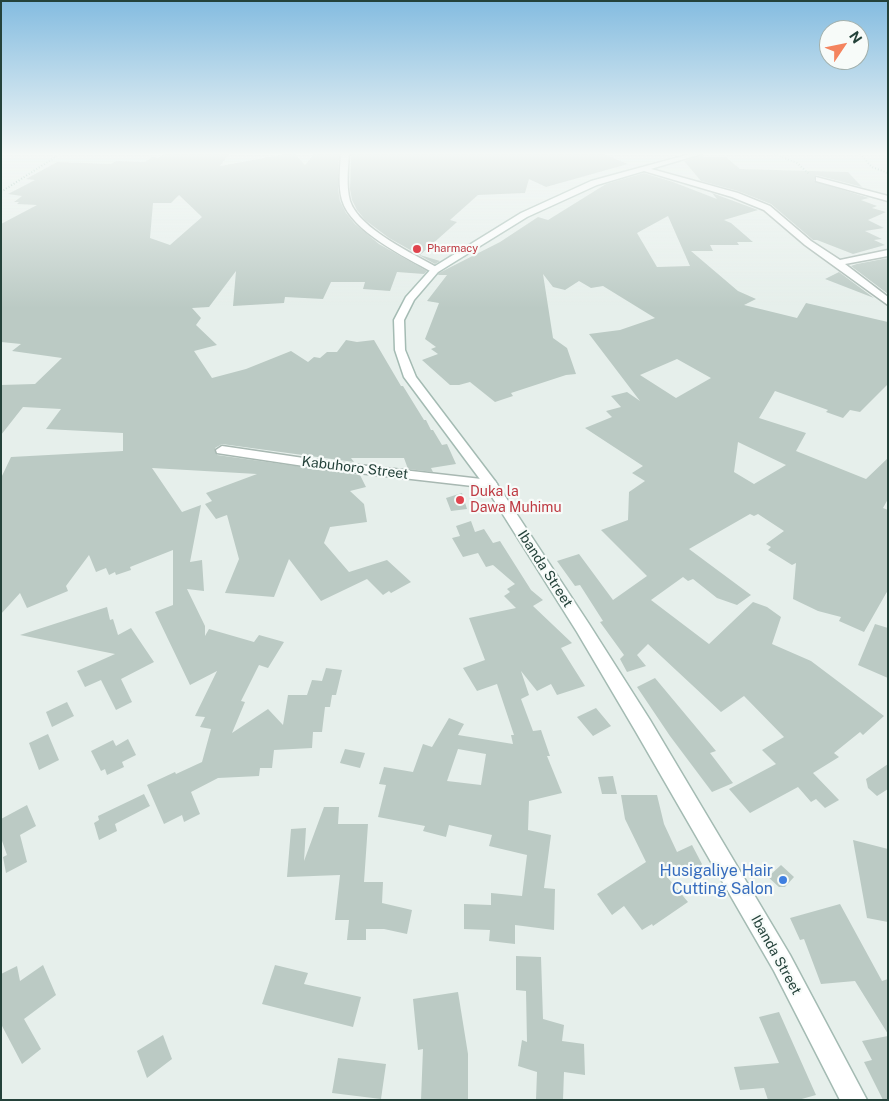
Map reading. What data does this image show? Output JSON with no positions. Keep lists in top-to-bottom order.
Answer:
{
  "streets": {
    "street": ["Kabuhoro Street", "Ibanda Street"]
  },
  "crossings": [
    ["Kabuhoro Street", "Ibanda Street"]
  ],
  "places": ["Pharmacy", "Duka la Dawa Muhimu", "Husigaliye Hair Cutting Salon"],
  "north": "top right"
}
